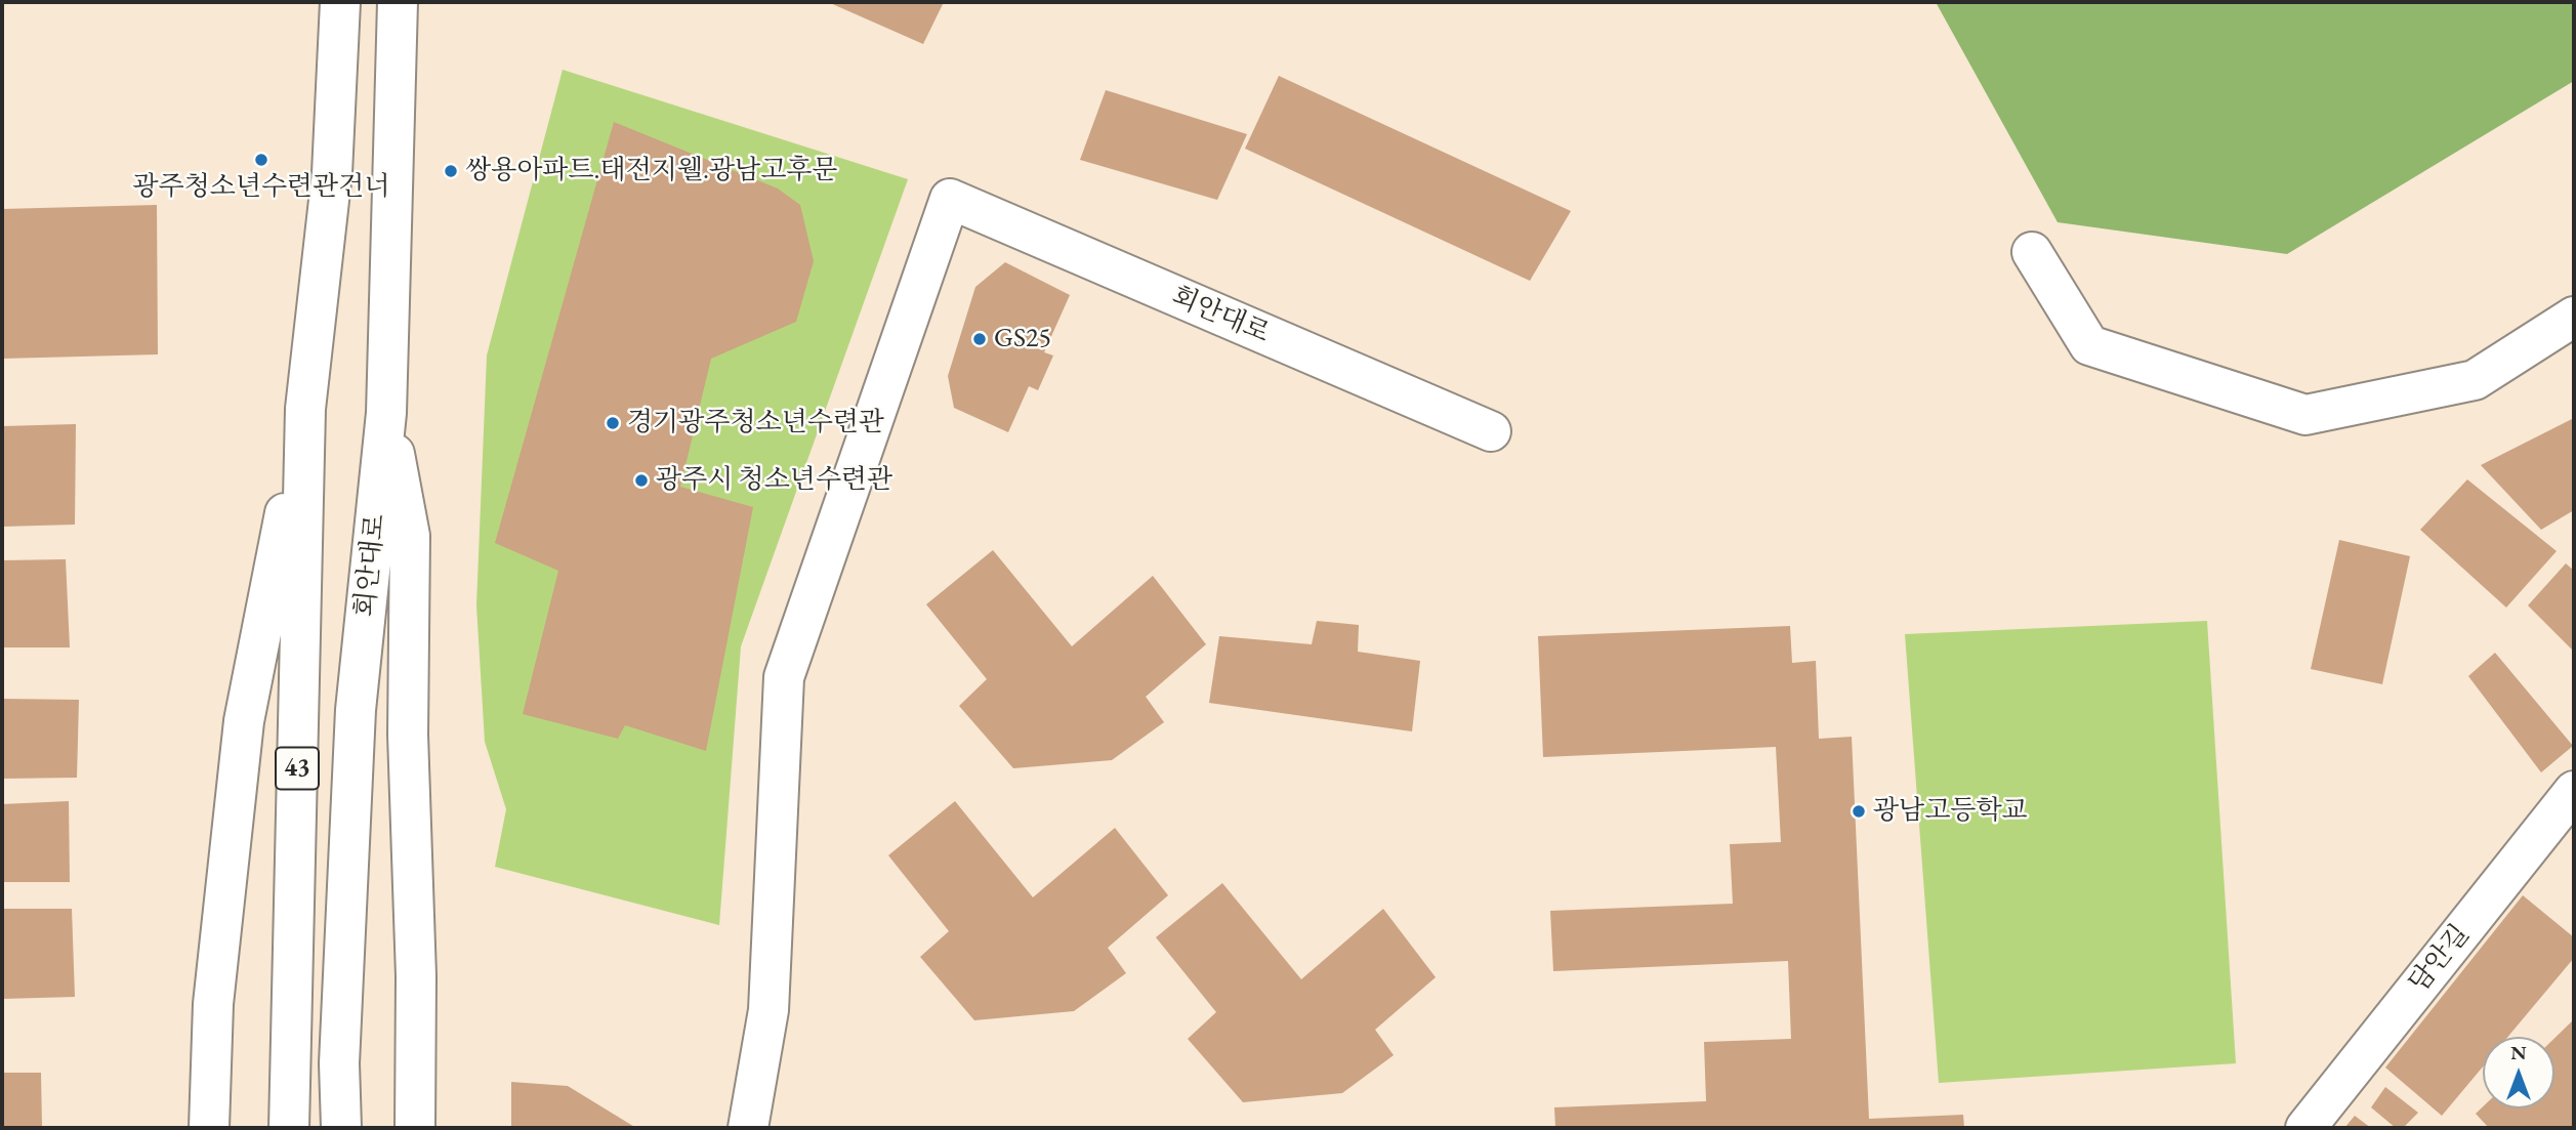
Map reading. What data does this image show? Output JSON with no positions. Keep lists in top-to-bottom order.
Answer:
{
  "streets": {
    "main road": ["회안대로", "43", "담안길"]
  },
  "places": [
    "광주청소년수련관건너",
    "쌍용아파트.태전지웰.광남고후문",
    "GS25",
    "경기광주청소년수련관",
    "광주시 청소년수련관",
    "광남고등학교"
  ],
  "north": "top"
}
